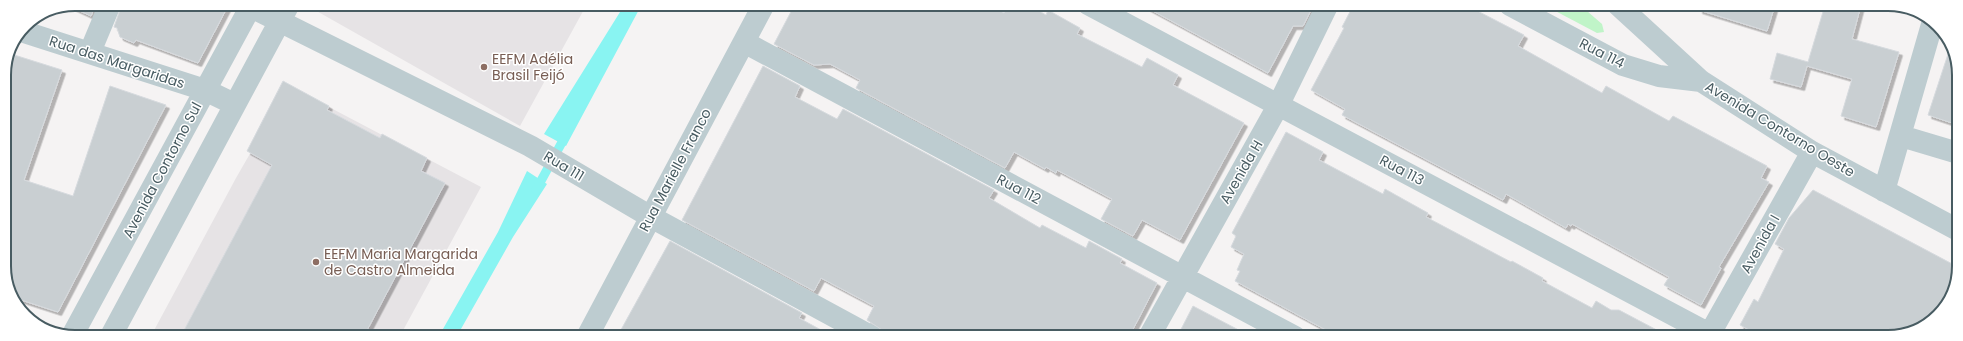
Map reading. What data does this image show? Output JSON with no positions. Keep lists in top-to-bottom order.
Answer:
{
  "streets": {
    "street": [
      "Rua 114",
      "Rua das Margaridas",
      "Avenida Contorno Oeste",
      "Rua 111",
      "Avenida Contorno Sul",
      "Rua Marielle Franco",
      "Rua 113",
      "Avenida H",
      "Rua 112",
      "Avenida I"
    ]
  },
  "crossings": [
    ["Rua 114", "Avenida Contorno Oeste"],
    ["Rua das Margaridas", "Avenida Contorno Sul"],
    ["Avenida Contorno Oeste", "Avenida I"],
    ["Rua 111", "Rua Marielle Franco"],
    ["Rua Marielle Franco", "Rua 112"],
    ["Rua 113", "Avenida H"],
    ["Avenida H", "Rua 112"]
  ],
  "places": ["EEFM Adélia Brasil Feijó", "EEFM Maria Margarida de Castro Almeida"]
}
